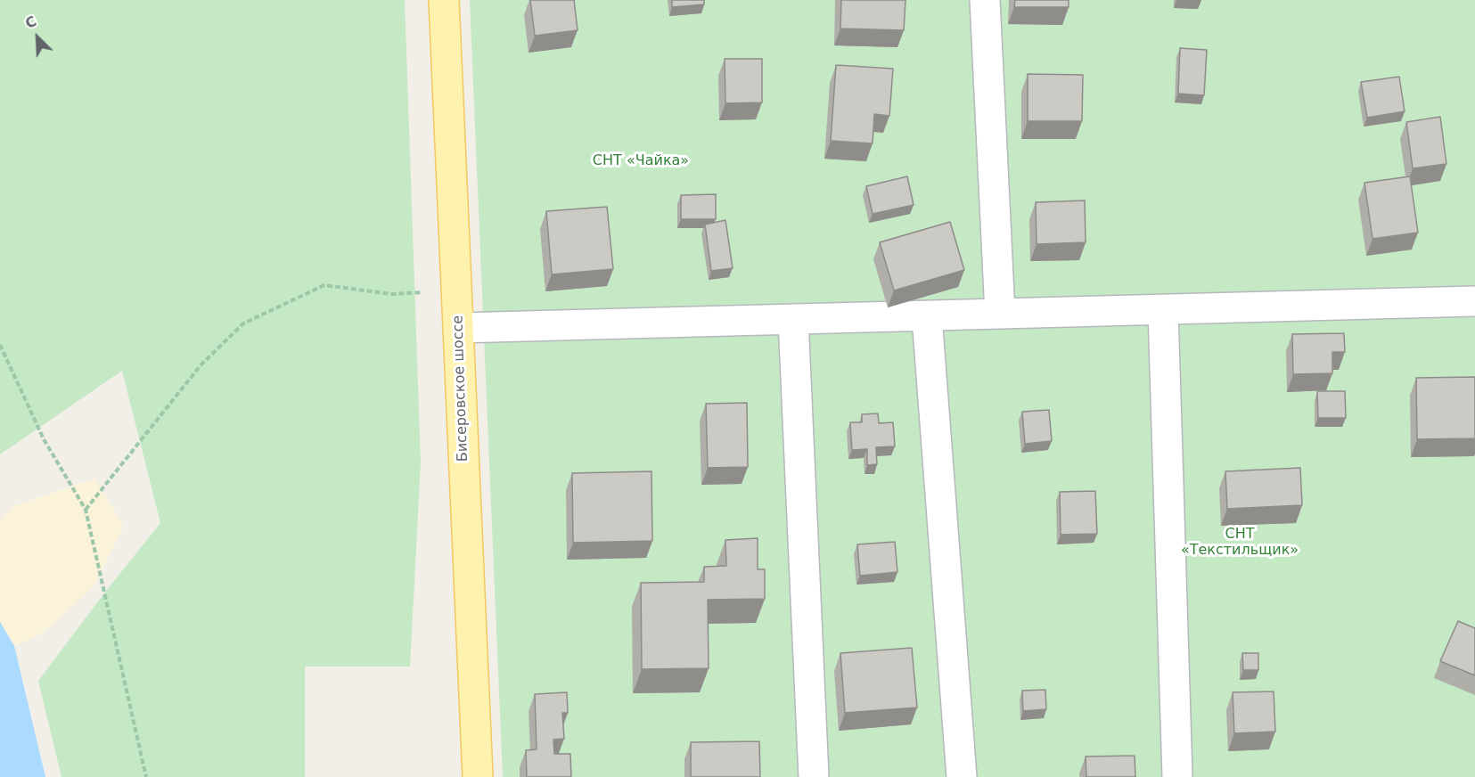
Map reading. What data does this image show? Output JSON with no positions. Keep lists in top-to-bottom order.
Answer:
{
  "streets": {
    "main road": ["Бисеровское шоссе"]
  },
  "parks": ["СНТ «Чайка»", "СНТ «Текстильщик»"],
  "north": "top left"
}
